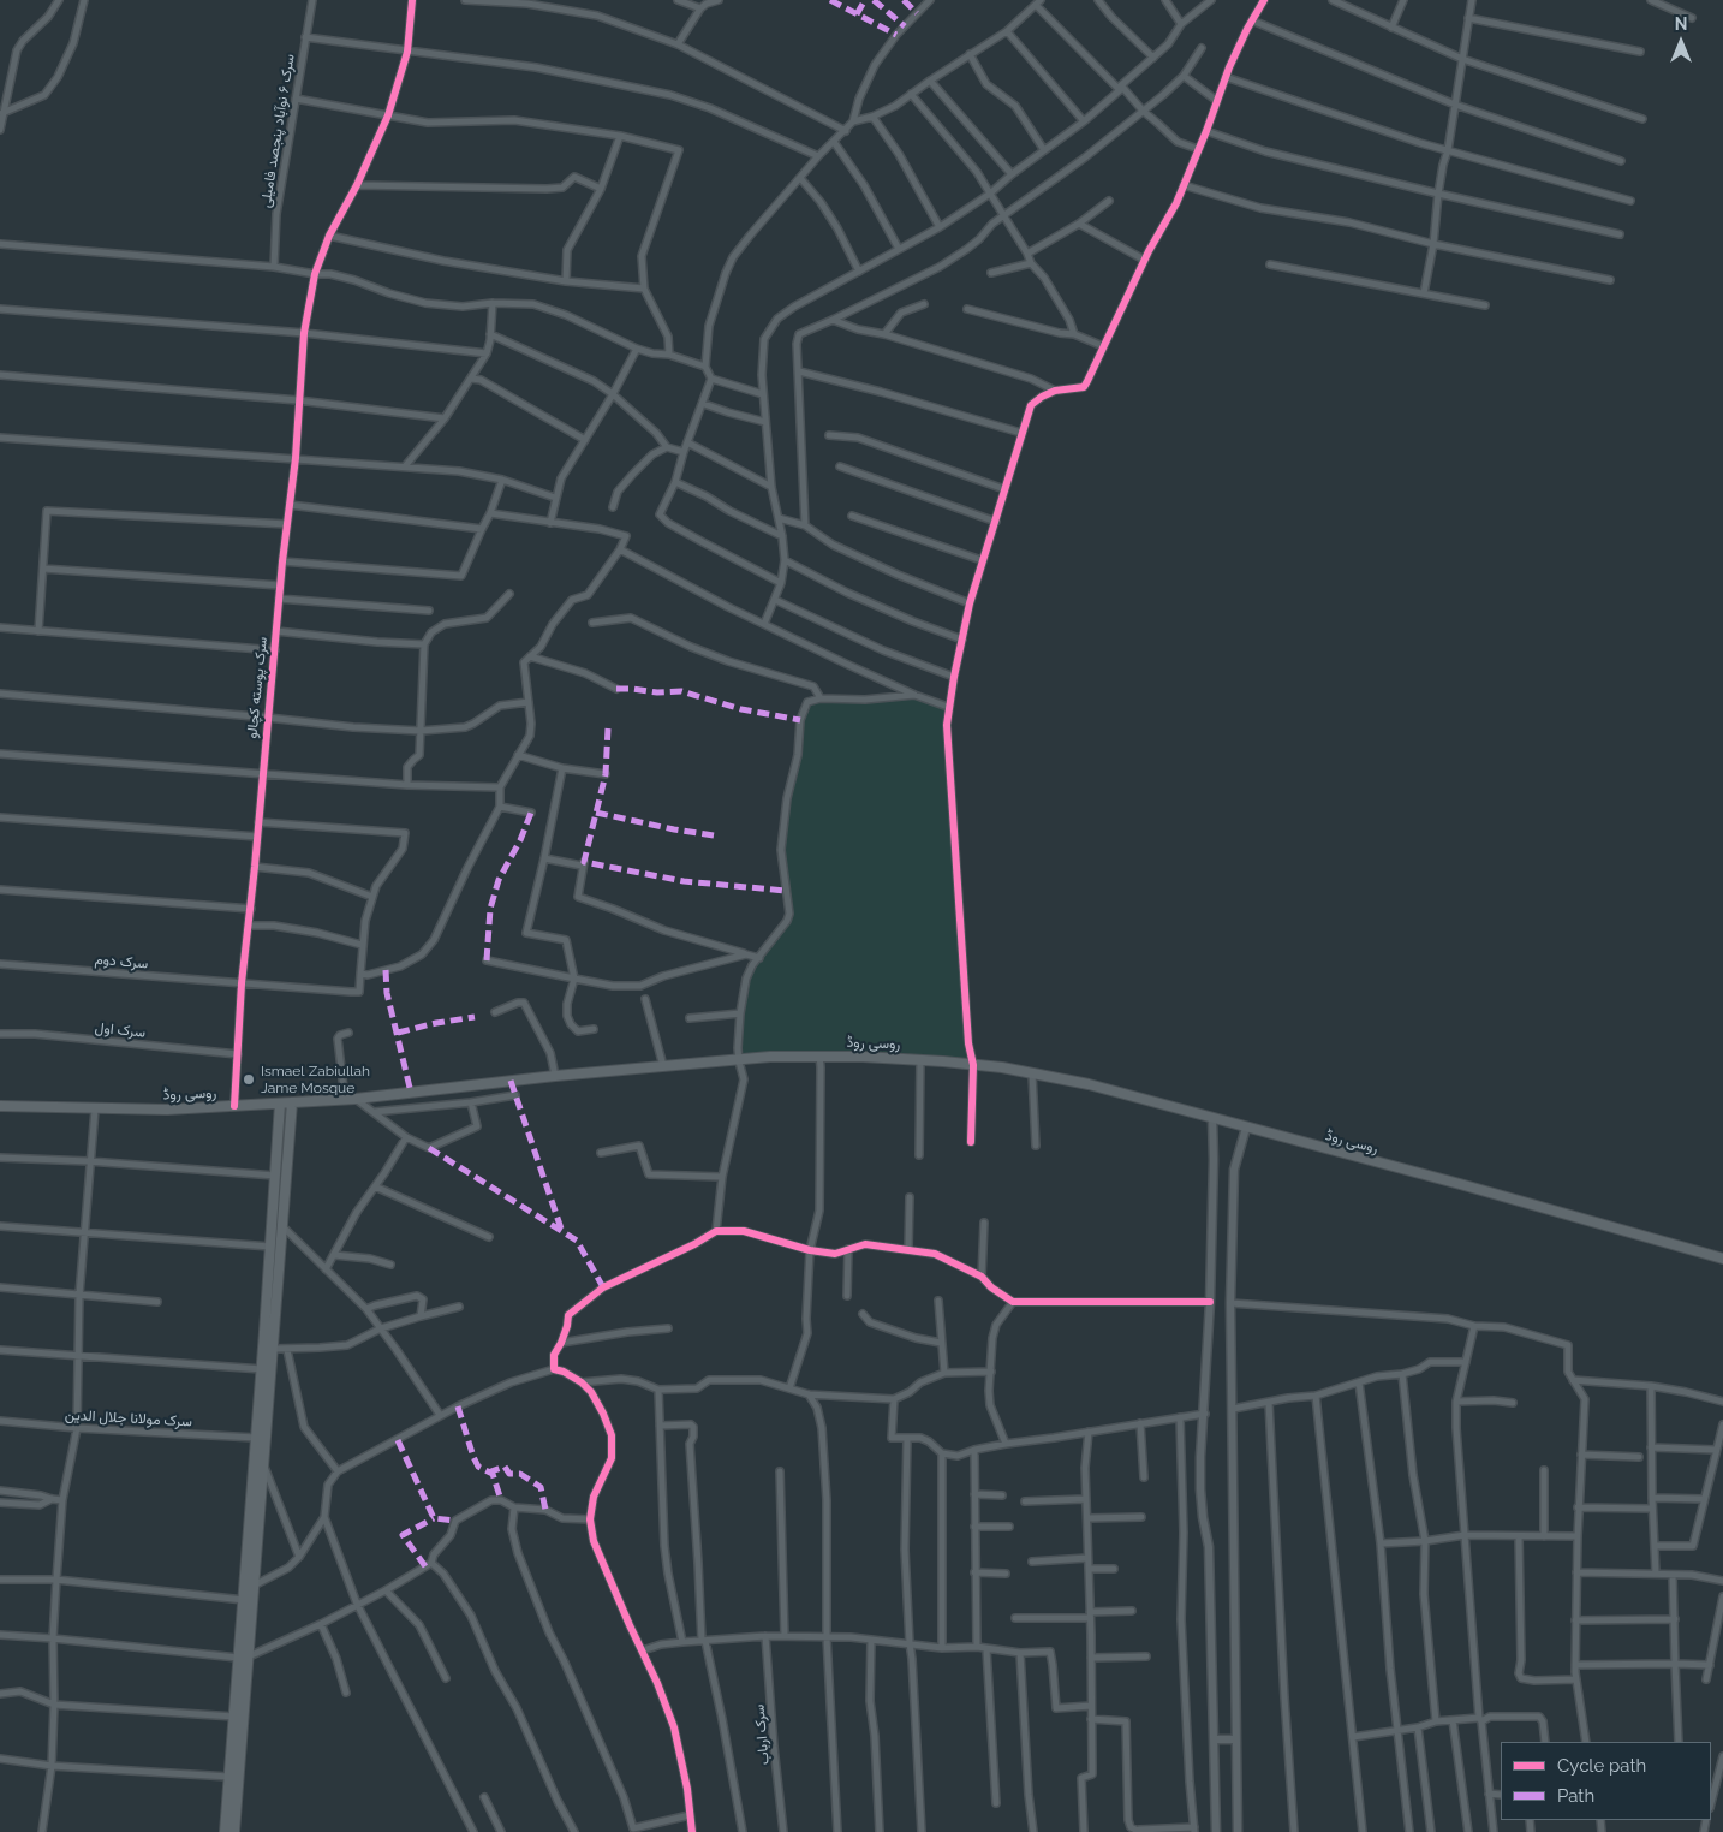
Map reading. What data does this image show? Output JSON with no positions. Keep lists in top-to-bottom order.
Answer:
{
  "streets": {
    "main road": ["روسی روڈ"],
    "street": [
      "سرک ۶ نوآباد پنجصد فامیلی",
      "سرک پوسته کچالو",
      "سرک دوم",
      "سرک اول",
      "سرک مولانا جلال الدین",
      "سرک ارباب"
    ]
  },
  "crossings": [
    ["سرک پوسته کچالو", "سرک دوم"],
    ["سرک پوسته کچالو", "سرک اول"],
    ["سرک پوسته کچالو", "روسی روڈ"]
  ],
  "places": ["Ismael Zabiullah Jame Mosque"],
  "legend": ["Cycle path", "Path"],
  "north": "top"
}
